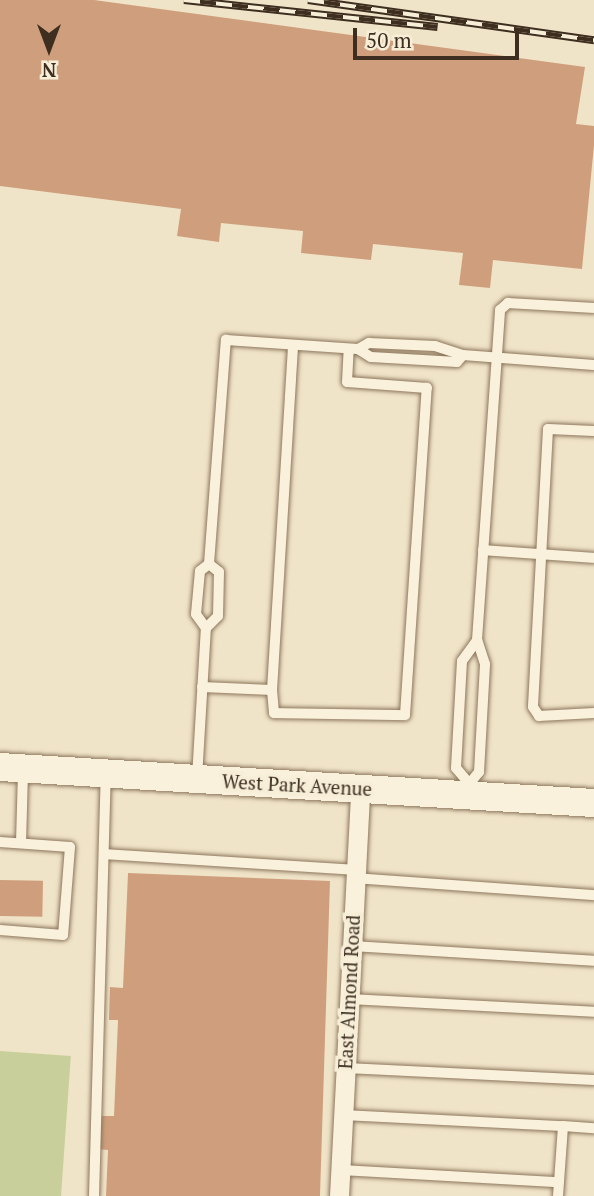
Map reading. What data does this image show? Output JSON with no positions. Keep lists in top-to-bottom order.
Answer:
{
  "streets": {
    "main road": ["West Park Avenue"],
    "street": ["East Almond Road"]
  },
  "crossings": [
    ["West Park Avenue", "East Almond Road"]
  ],
  "scale_bar": "50 m",
  "north": "bottom"
}
